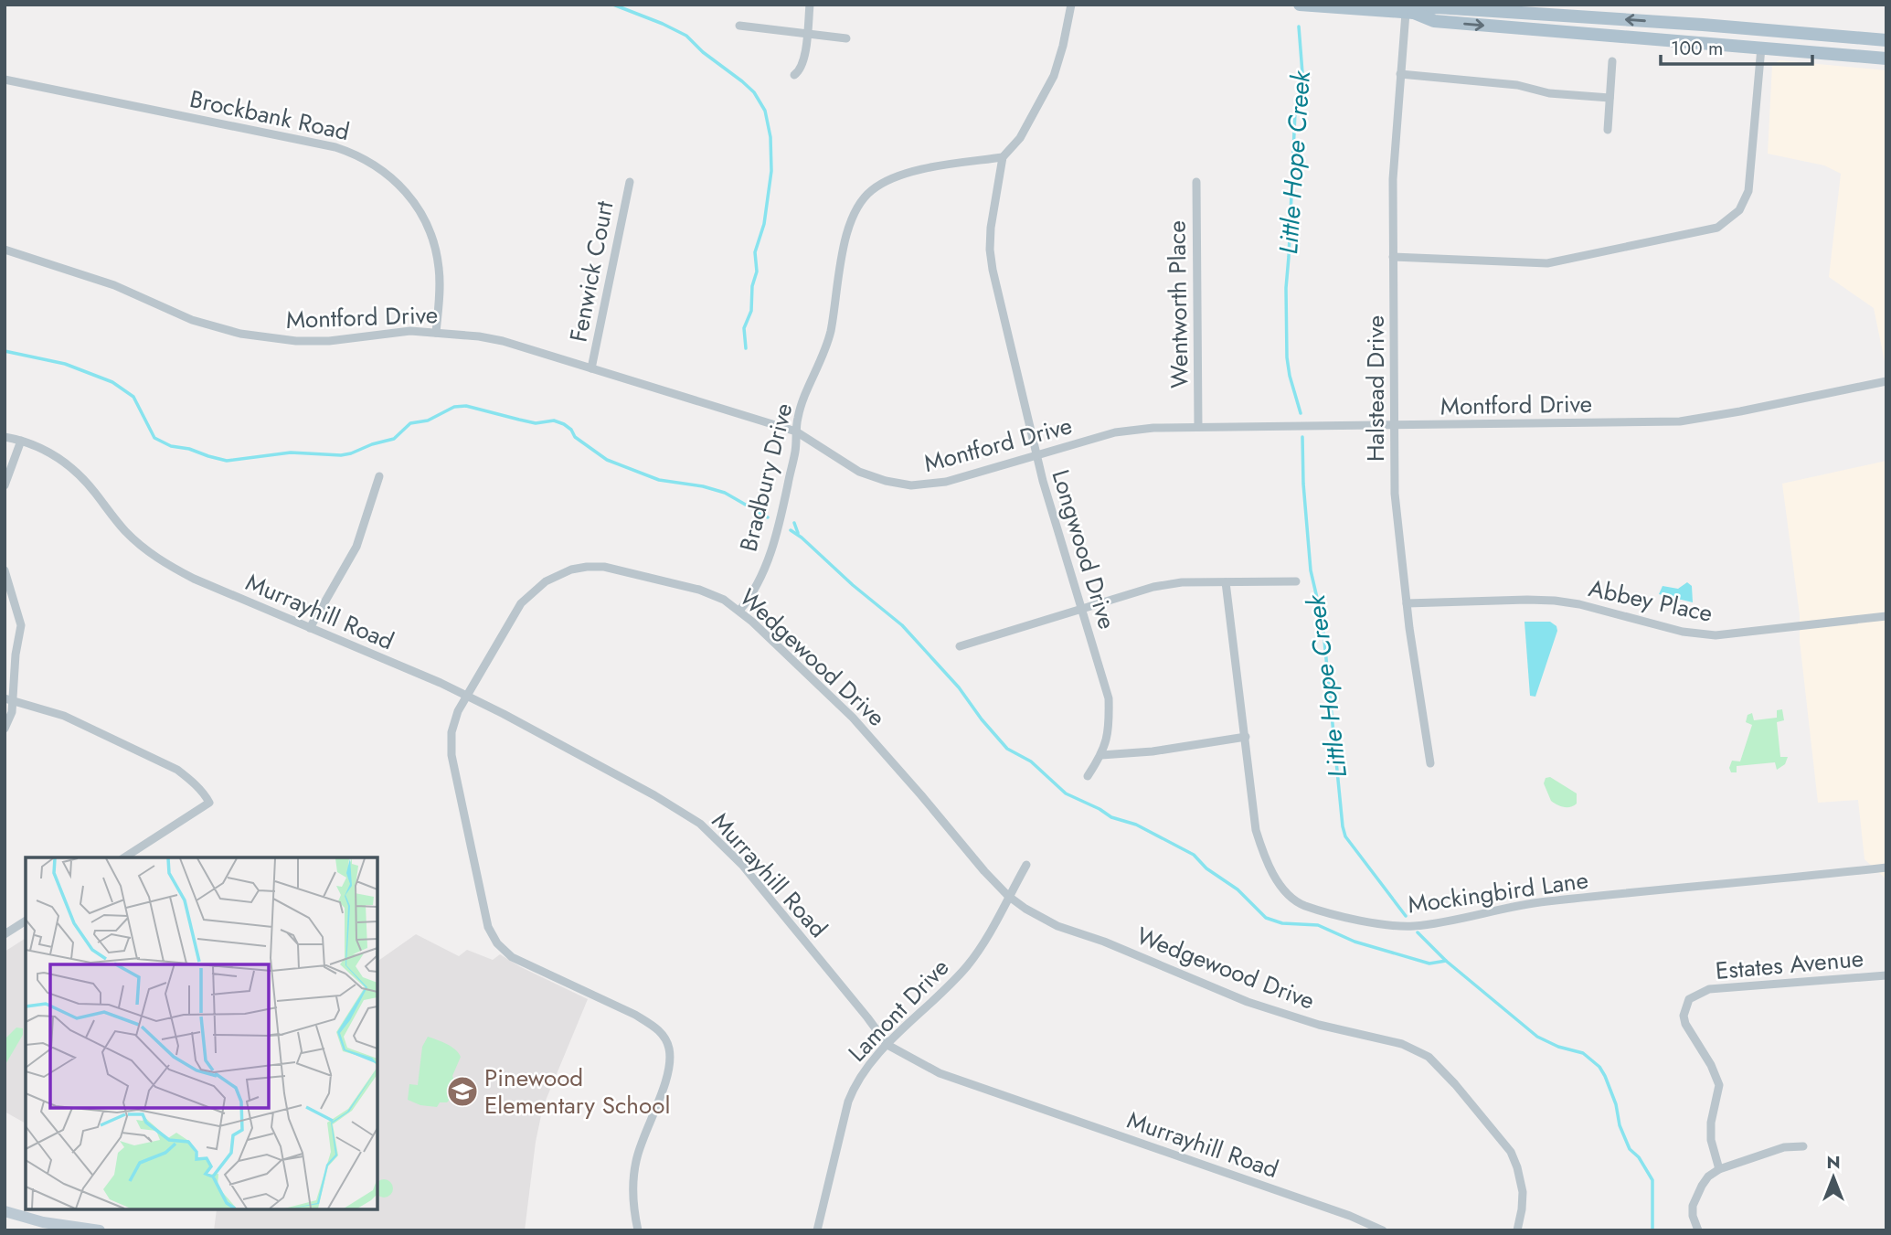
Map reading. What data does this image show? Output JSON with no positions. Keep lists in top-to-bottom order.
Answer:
{
  "streets": {
    "street": [
      "Brockbank Road",
      "Fenwick Court",
      "Wentworth Place",
      "Montford Drive",
      "Halstead Drive",
      "Bradbury Drive",
      "Longwood Drive",
      "Abbey Place",
      "Murrayhill Road",
      "Wedgewood Drive",
      "Mockingbird Lane",
      "Estates Avenue",
      "Lamont Drive"
    ]
  },
  "crossings": [
    ["Brockbank Road", "Montford Drive"],
    ["Fenwick Court", "Montford Drive"],
    ["Wentworth Place", "Montford Drive"],
    ["Montford Drive", "Halstead Drive"],
    ["Montford Drive", "Bradbury Drive"],
    ["Montford Drive", "Longwood Drive"],
    ["Halstead Drive", "Abbey Place"],
    ["Bradbury Drive", "Longwood Drive"],
    ["Bradbury Drive", "Wedgewood Drive"],
    ["Murrayhill Road", "Wedgewood Drive"],
    ["Murrayhill Road", "Lamont Drive"],
    ["Wedgewood Drive", "Lamont Drive"]
  ],
  "water": ["Little Hope Creek"],
  "places": {
    "school or university": ["Pinewood Elementary School"]
  },
  "scale_bar": "100 m",
  "north": "top"
}
